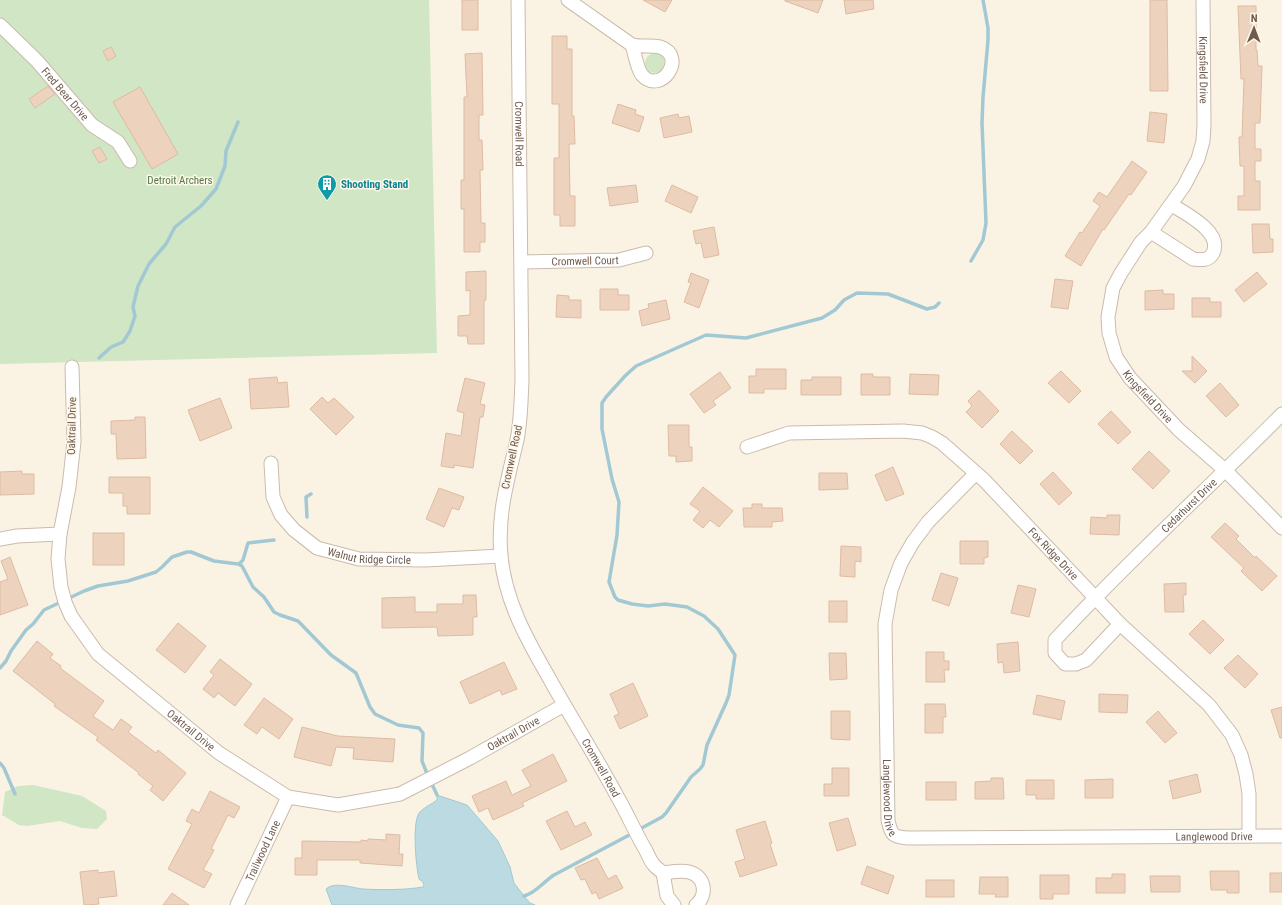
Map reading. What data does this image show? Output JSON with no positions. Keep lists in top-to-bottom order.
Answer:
{
  "streets": {
    "street": [
      "Kingsfield Drive",
      "Fred Bear Drive",
      "Cromwell Road",
      "Cromwell Court",
      "Oaktrail Drive",
      "Cedarhurst Drive",
      "Walnut Ridge Circle",
      "Fox Ridge Drive",
      "Langlewood Drive",
      "Trailwood Lane"
    ]
  },
  "crossings": [
    ["Kingsfield Drive", "Cedarhurst Drive"],
    ["Cromwell Road", "Cromwell Court"],
    ["Cromwell Road", "Oaktrail Drive"],
    ["Cromwell Road", "Walnut Ridge Circle"],
    ["Oaktrail Drive", "Trailwood Lane"],
    ["Cedarhurst Drive", "Fox Ridge Drive"],
    ["Fox Ridge Drive", "Langlewood Drive"]
  ],
  "parks": ["Detroit Archers"],
  "places": {
    "building": ["Shooting Stand"]
  },
  "north": "top"
}
